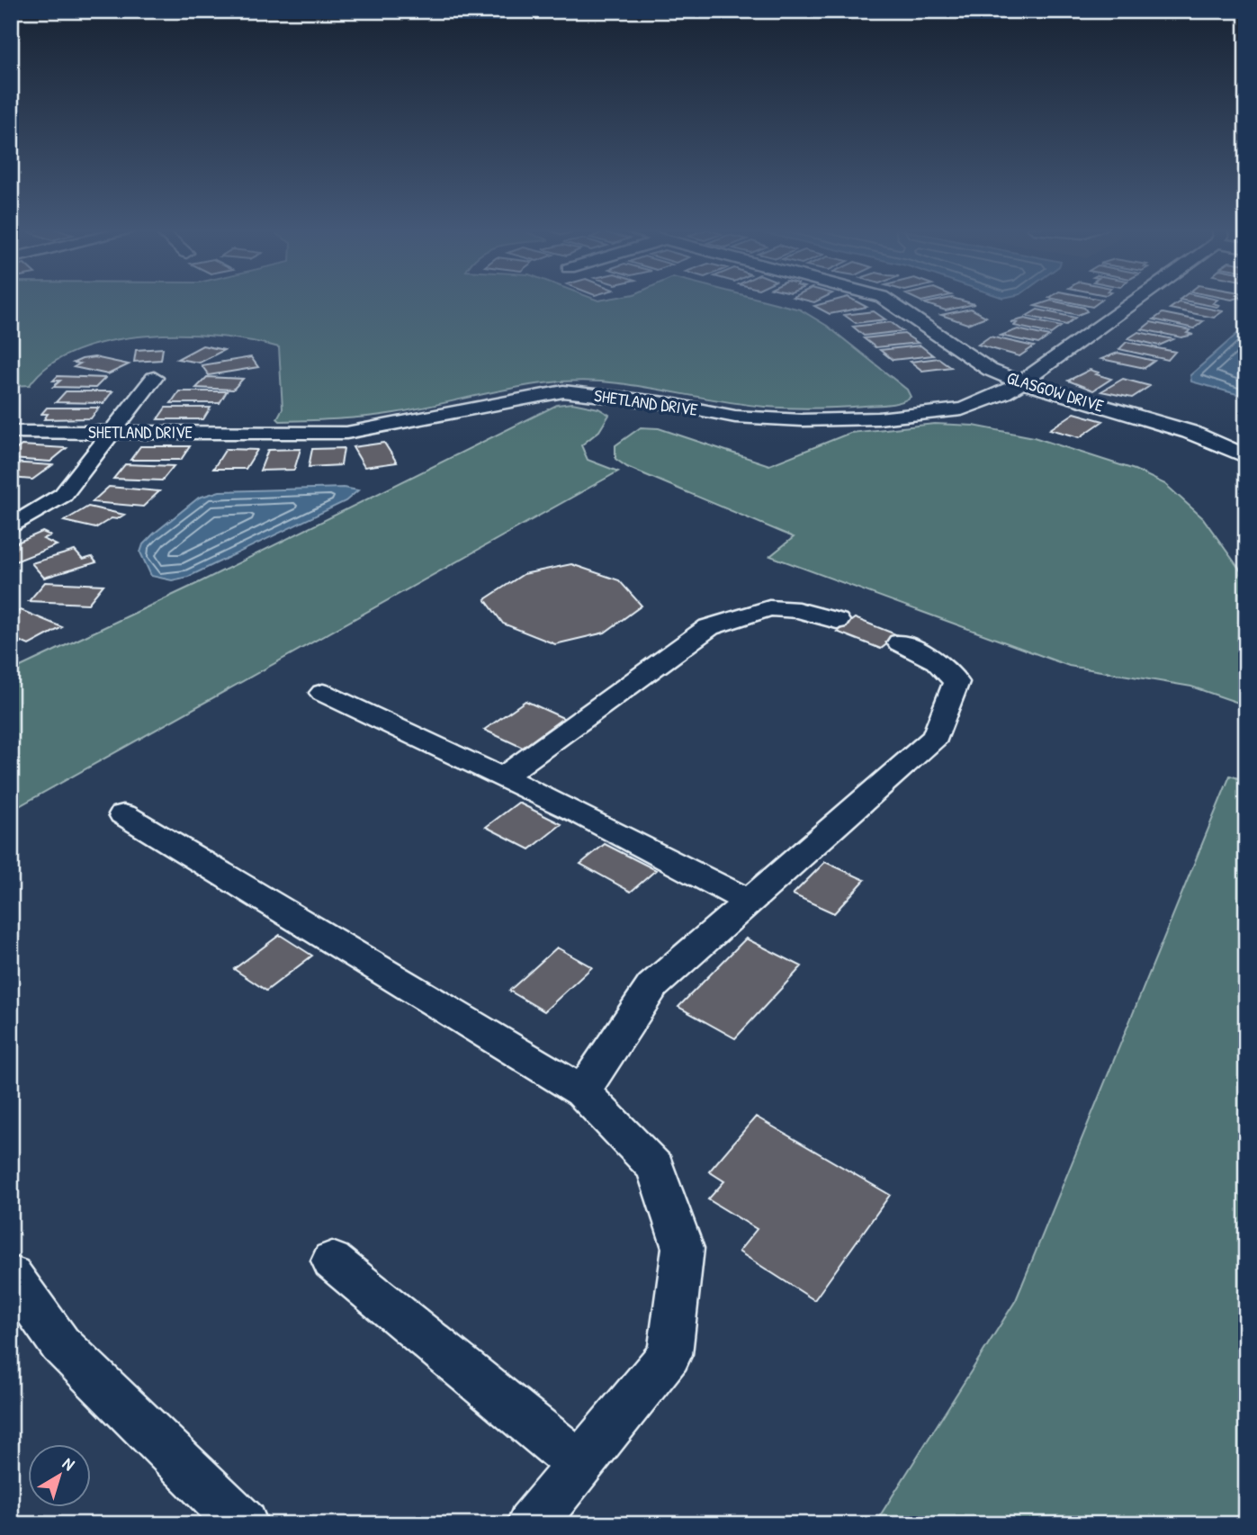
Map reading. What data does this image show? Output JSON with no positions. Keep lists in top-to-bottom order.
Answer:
{
  "streets": {
    "street": ["GLASGOW DRIVE", "SHETLAND DRIVE"]
  },
  "crossings": [
    ["GLASGOW DRIVE", "SHETLAND DRIVE"]
  ],
  "north": "top right"
}
